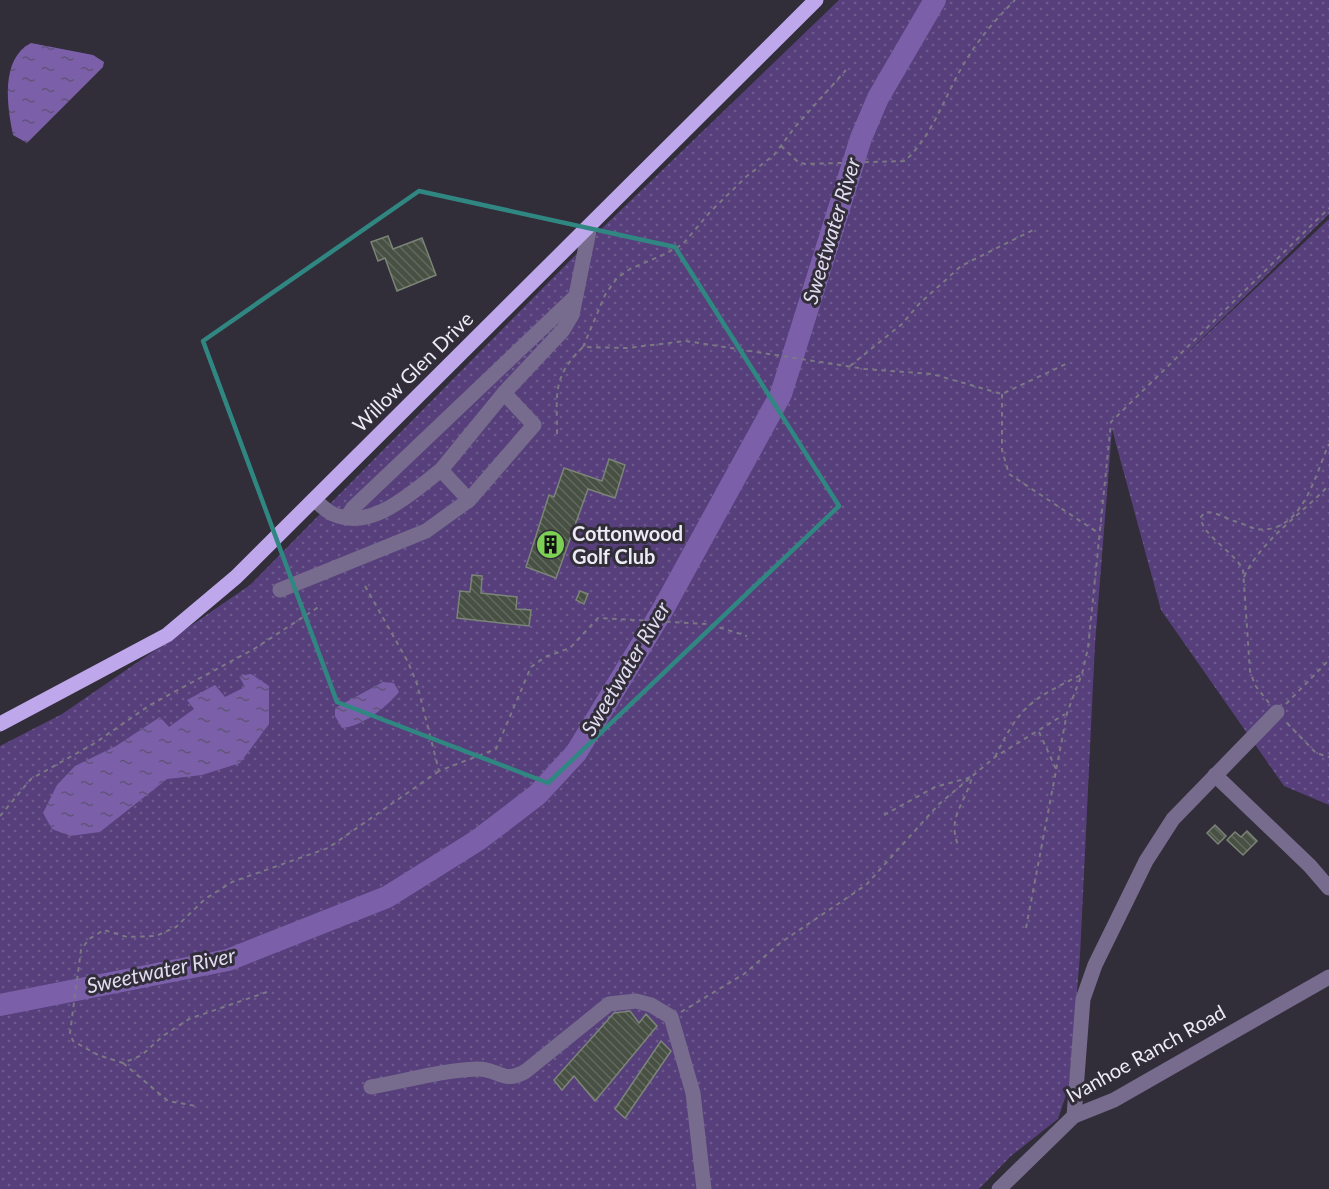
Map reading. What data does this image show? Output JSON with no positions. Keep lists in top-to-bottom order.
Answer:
{
  "streets": {
    "main road": ["Willow Glen Drive"],
    "street": ["Ivanhoe Ranch Road"]
  },
  "water": ["Sweetwater River"],
  "places": {
    "building": ["Cottonwood Golf Club"]
  }
}
